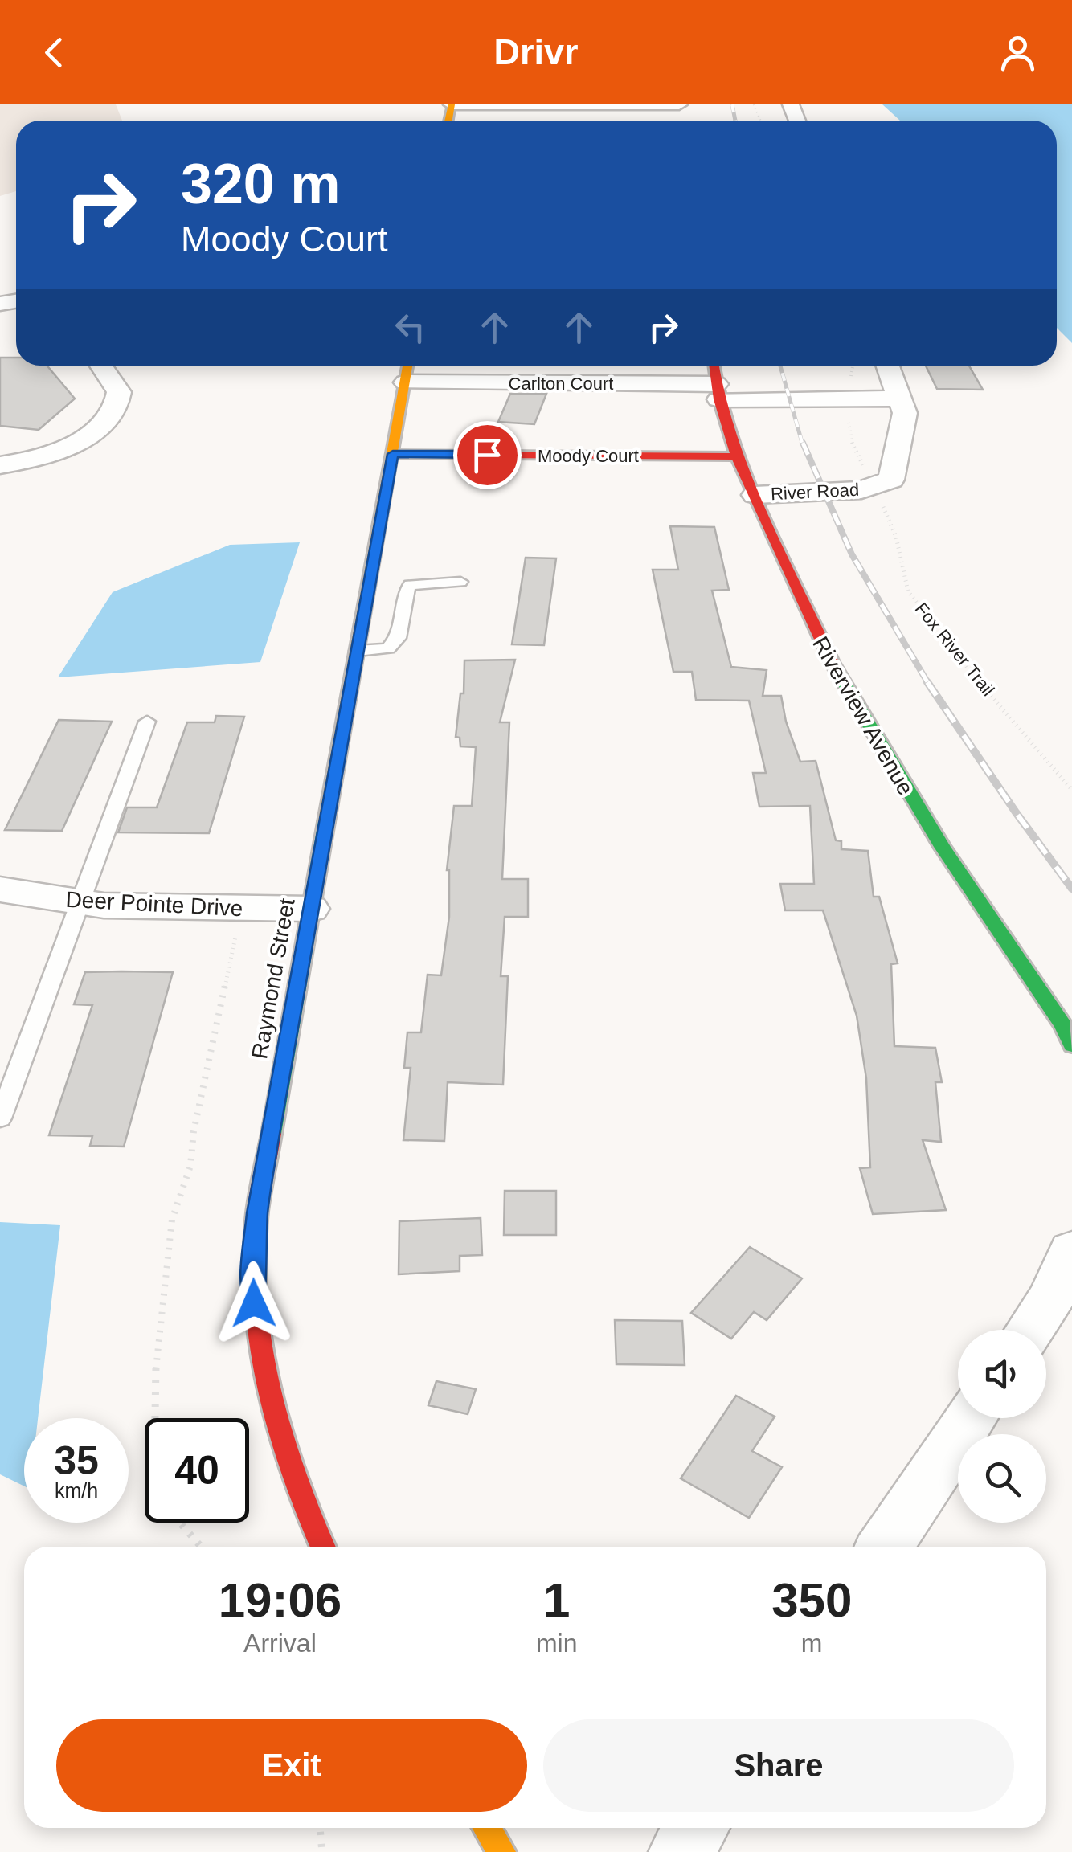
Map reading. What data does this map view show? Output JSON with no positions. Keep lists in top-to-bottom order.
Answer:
{
  "streets": {
    "street": [
      "Carlton Court",
      "Moody Court",
      "River Road",
      "Riverview Avenue",
      "Deer Pointe Drive",
      "Raymond Street"
    ],
    "path": ["Fox River Trail"]
  },
  "crossings": [
    ["Carlton Court", "River Road"],
    ["Carlton Court", "Riverview Avenue"],
    ["Carlton Court", "Raymond Street"],
    ["Moody Court", "Riverview Avenue"],
    ["Moody Court", "Raymond Street"],
    ["River Road", "Fox River Trail"],
    ["River Road", "Riverview Avenue"],
    ["Deer Pointe Drive", "Raymond Street"]
  ],
  "page": {
    "header": "Drivr",
    "turn": ["320 m", "Moody Court"],
    "speed": "35 km/h",
    "limit": "40",
    "eta": [
      "19:06",
      "Arrival",
      "1",
      "min",
      "350",
      "m"
    ],
    "buttons": ["Exit", "Share"]
  }
}
